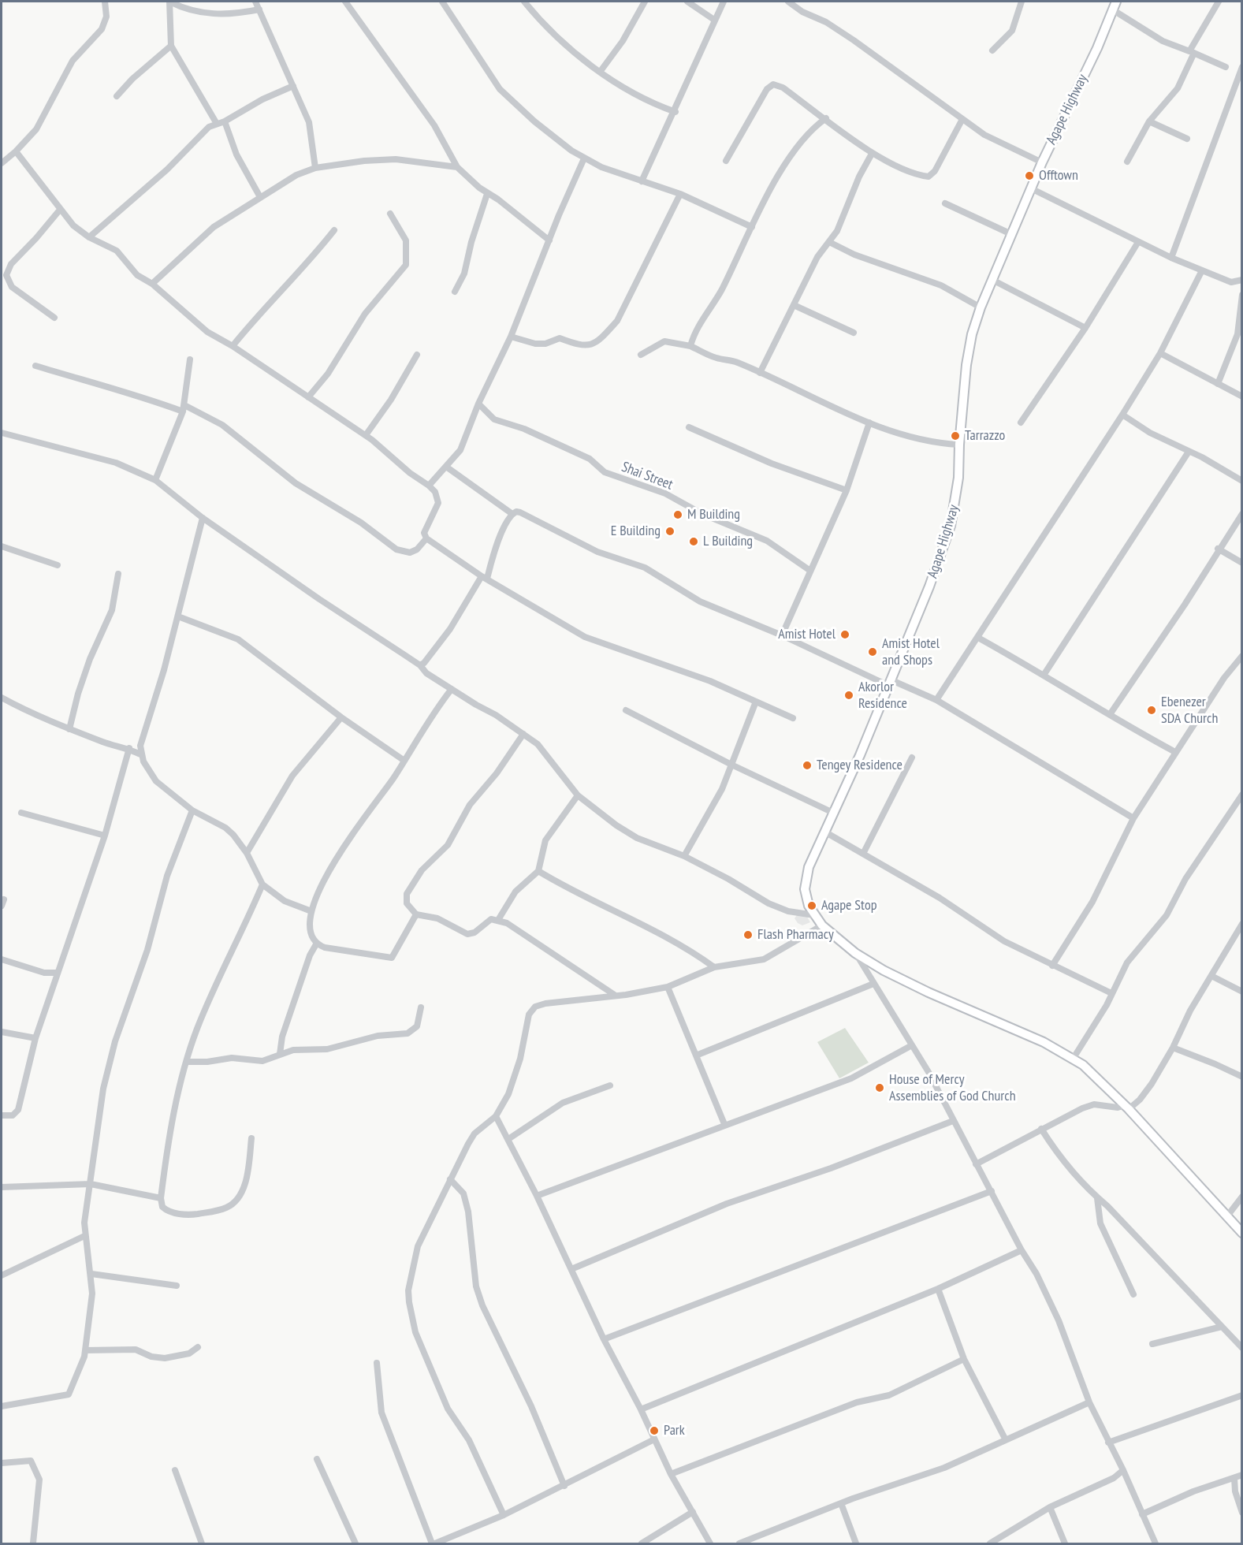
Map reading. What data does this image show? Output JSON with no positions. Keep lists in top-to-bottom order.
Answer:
{
  "streets": {
    "street": ["Agape Highway", "Shai Street"]
  },
  "places": [
    "Offtown",
    "Tarrazzo",
    "M Building",
    "E Building",
    "L Building",
    "Amist Hotel",
    "Amist Hotel and Shops",
    "Akorlor Residence",
    "Ebenezer SDA Church",
    "Tengey Residence",
    "Agape Stop",
    "Flash Pharmacy",
    "House of Mercy Assemblies of God Church",
    "Park"
  ]
}
